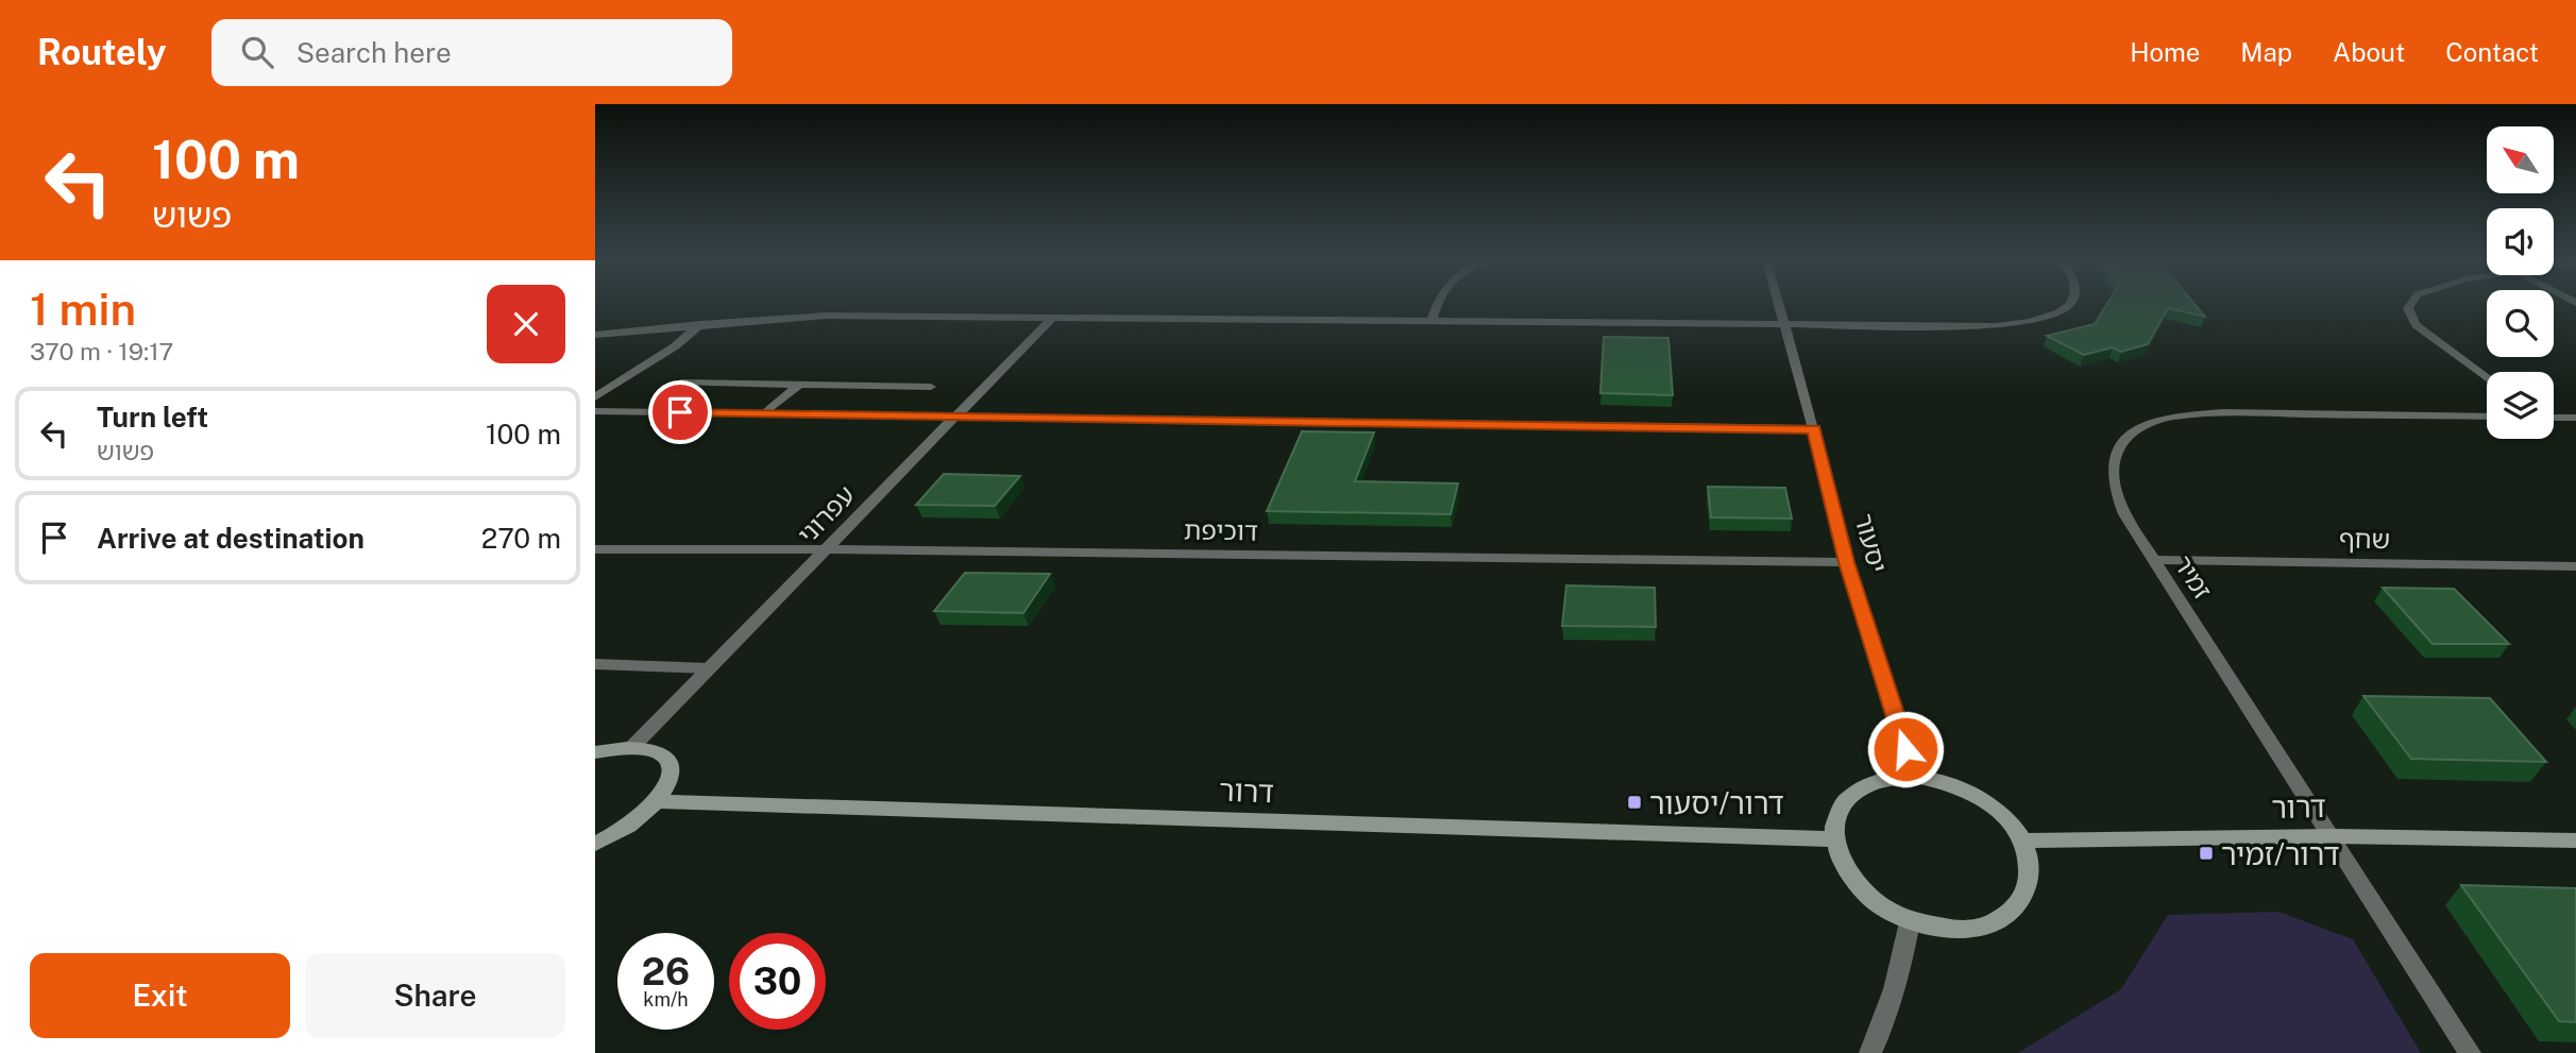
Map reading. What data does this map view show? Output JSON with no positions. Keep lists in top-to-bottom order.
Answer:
{
  "streets": {
    "street": [
      "עפרוני",
      "דוכיפת",
      "שחף",
      "יסעור",
      "זמיר",
      "דרור"
    ]
  },
  "crossings": [
    ["עפרוני", "דוכיפת"],
    ["דוכיפת", "יסעור"],
    ["שחף", "זמיר"],
    ["יסעור", "דרור"],
    ["זמיר", "דרור"]
  ],
  "places": {
    "transit": ["דרור/יסעור", "דרור/זמיר"]
  },
  "north": "top left",
  "page": {
    "header": "Routely",
    "search": "Search here",
    "nav": [
      "Home",
      "Map",
      "About",
      "Contact"
    ],
    "turn": ["100 m", "פשוש"],
    "heading": ["1 min", "370 m · 19:17"],
    "list": [
      {
        "name": "Turn left",
        "note": "פשוש",
        "value": "100 m"
      },
      {
        "name": "Arrive at destination",
        "value": "270 m"
      }
    ],
    "speed": "26 km/h",
    "limit": "30",
    "buttons": ["Exit", "Share"]
  }
}
